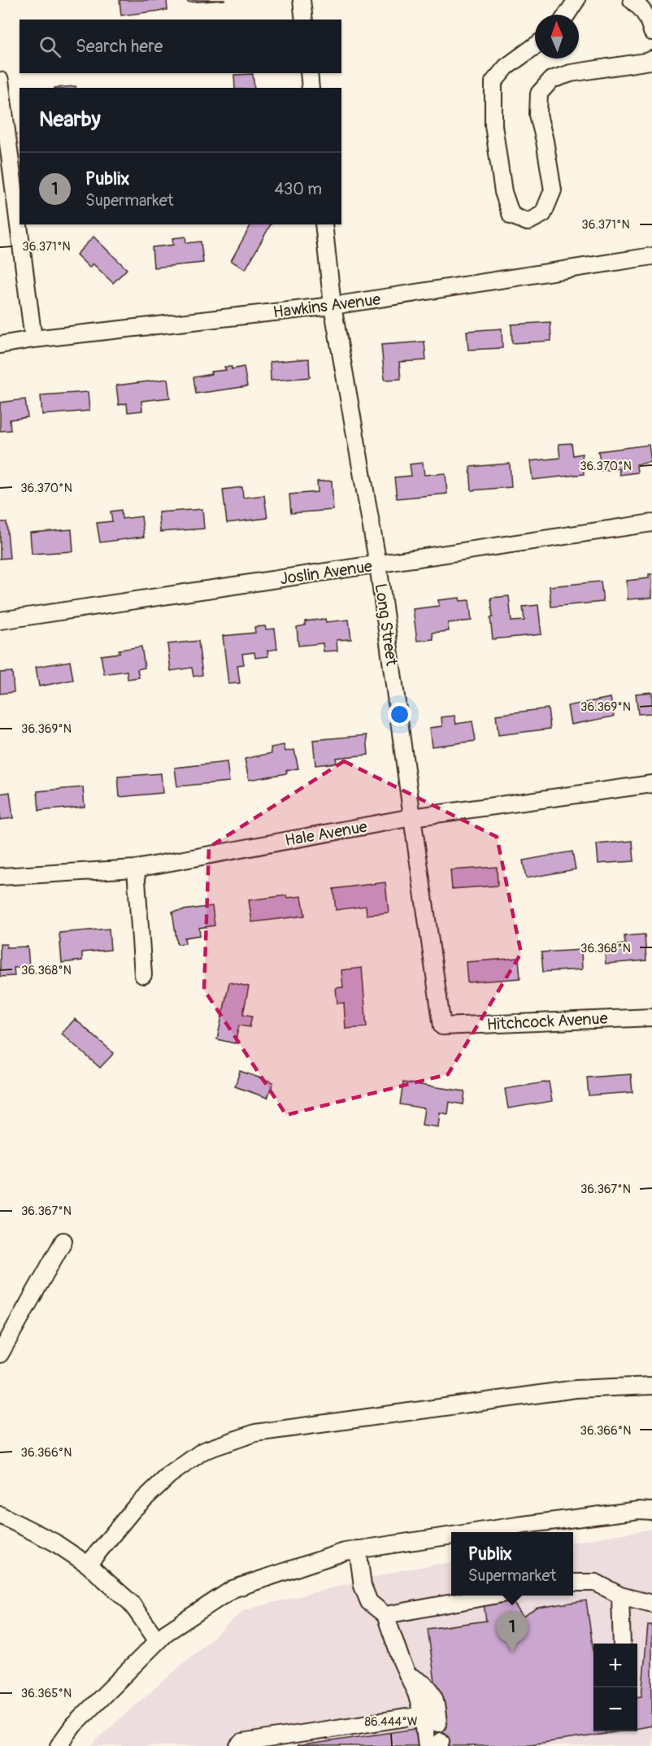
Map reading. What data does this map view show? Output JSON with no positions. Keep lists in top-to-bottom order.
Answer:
{
  "streets": {
    "street": [
      "Hawkins Avenue",
      "Joslin Avenue",
      "Long Street",
      "Hale Avenue",
      "Hitchcock Avenue"
    ]
  },
  "crossings": [
    ["Hawkins Avenue", "Long Street"],
    ["Joslin Avenue", "Long Street"],
    ["Long Street", "Hale Avenue"],
    ["Long Street", "Hitchcock Avenue"]
  ],
  "north": "top",
  "page": {
    "search": "Search here",
    "heading": "Nearby",
    "list": [
      {
        "mark": "1",
        "name": "Publix",
        "note": "Supermarket",
        "value": "430 m"
      }
    ],
    "popup": ["Publix", "Supermarket"],
    "pins": "1",
    "map_buttons": ["+", "−"]
  },
  "coordinates": [
    "36.371°N",
    "36.370°N",
    "36.369°N",
    "36.368°N",
    "36.367°N",
    "36.366°N",
    "36.365°N",
    "86.444°W"
  ]
}
